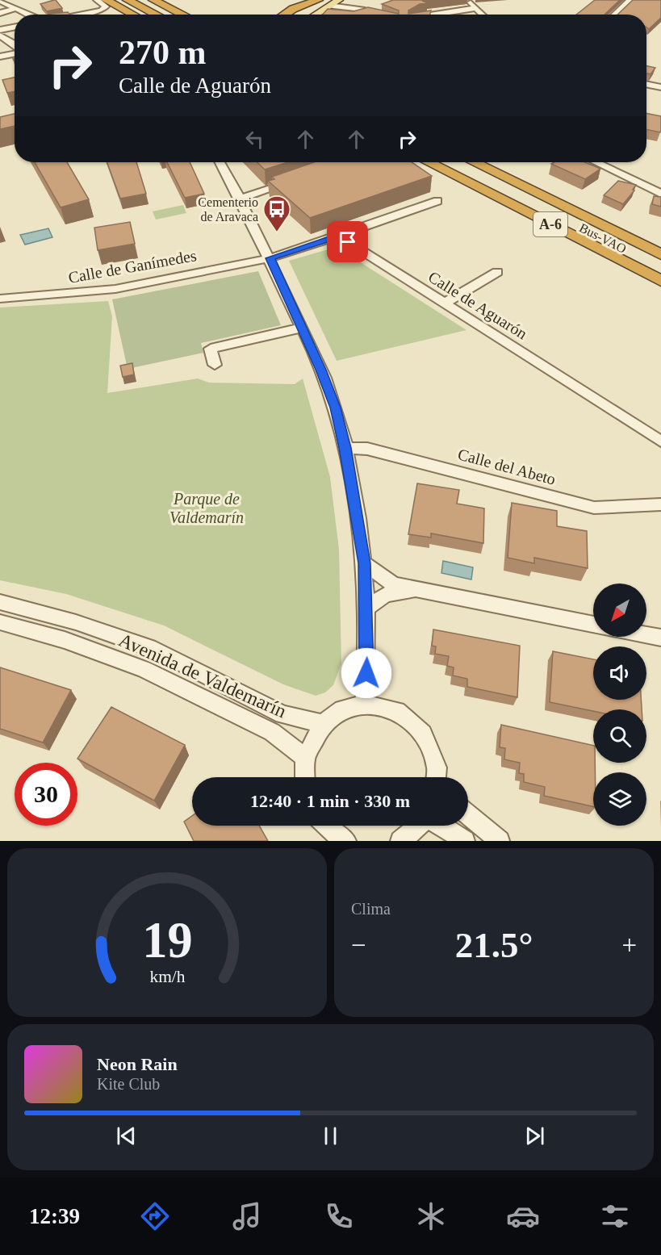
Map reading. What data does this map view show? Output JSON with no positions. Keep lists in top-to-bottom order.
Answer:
{
  "streets": {
    "highway": ["A-6", "Bus-VAO"],
    "street": [
      "Calle de Ganímedes",
      "Calle de Aguarón",
      "Calle del Abeto",
      "Avenida de Valdemarín"
    ]
  },
  "parks": ["Parque de Valdemarín"],
  "places": {
    "bus stop": ["Cementerio de Aravaca"]
  },
  "north": "bottom left",
  "page": {
    "turn": ["270 m", "Calle de Aguarón"],
    "limit": "30",
    "trip": "12:40 · 1 min · 330 m",
    "tile": "Clima",
    "heat": ["−", "21.5°", "+"],
    "song": ["Neon Rain", "Kite Club"],
    "tabs": "12:39",
    "gauge": ["19", "km/h"]
  }
}
